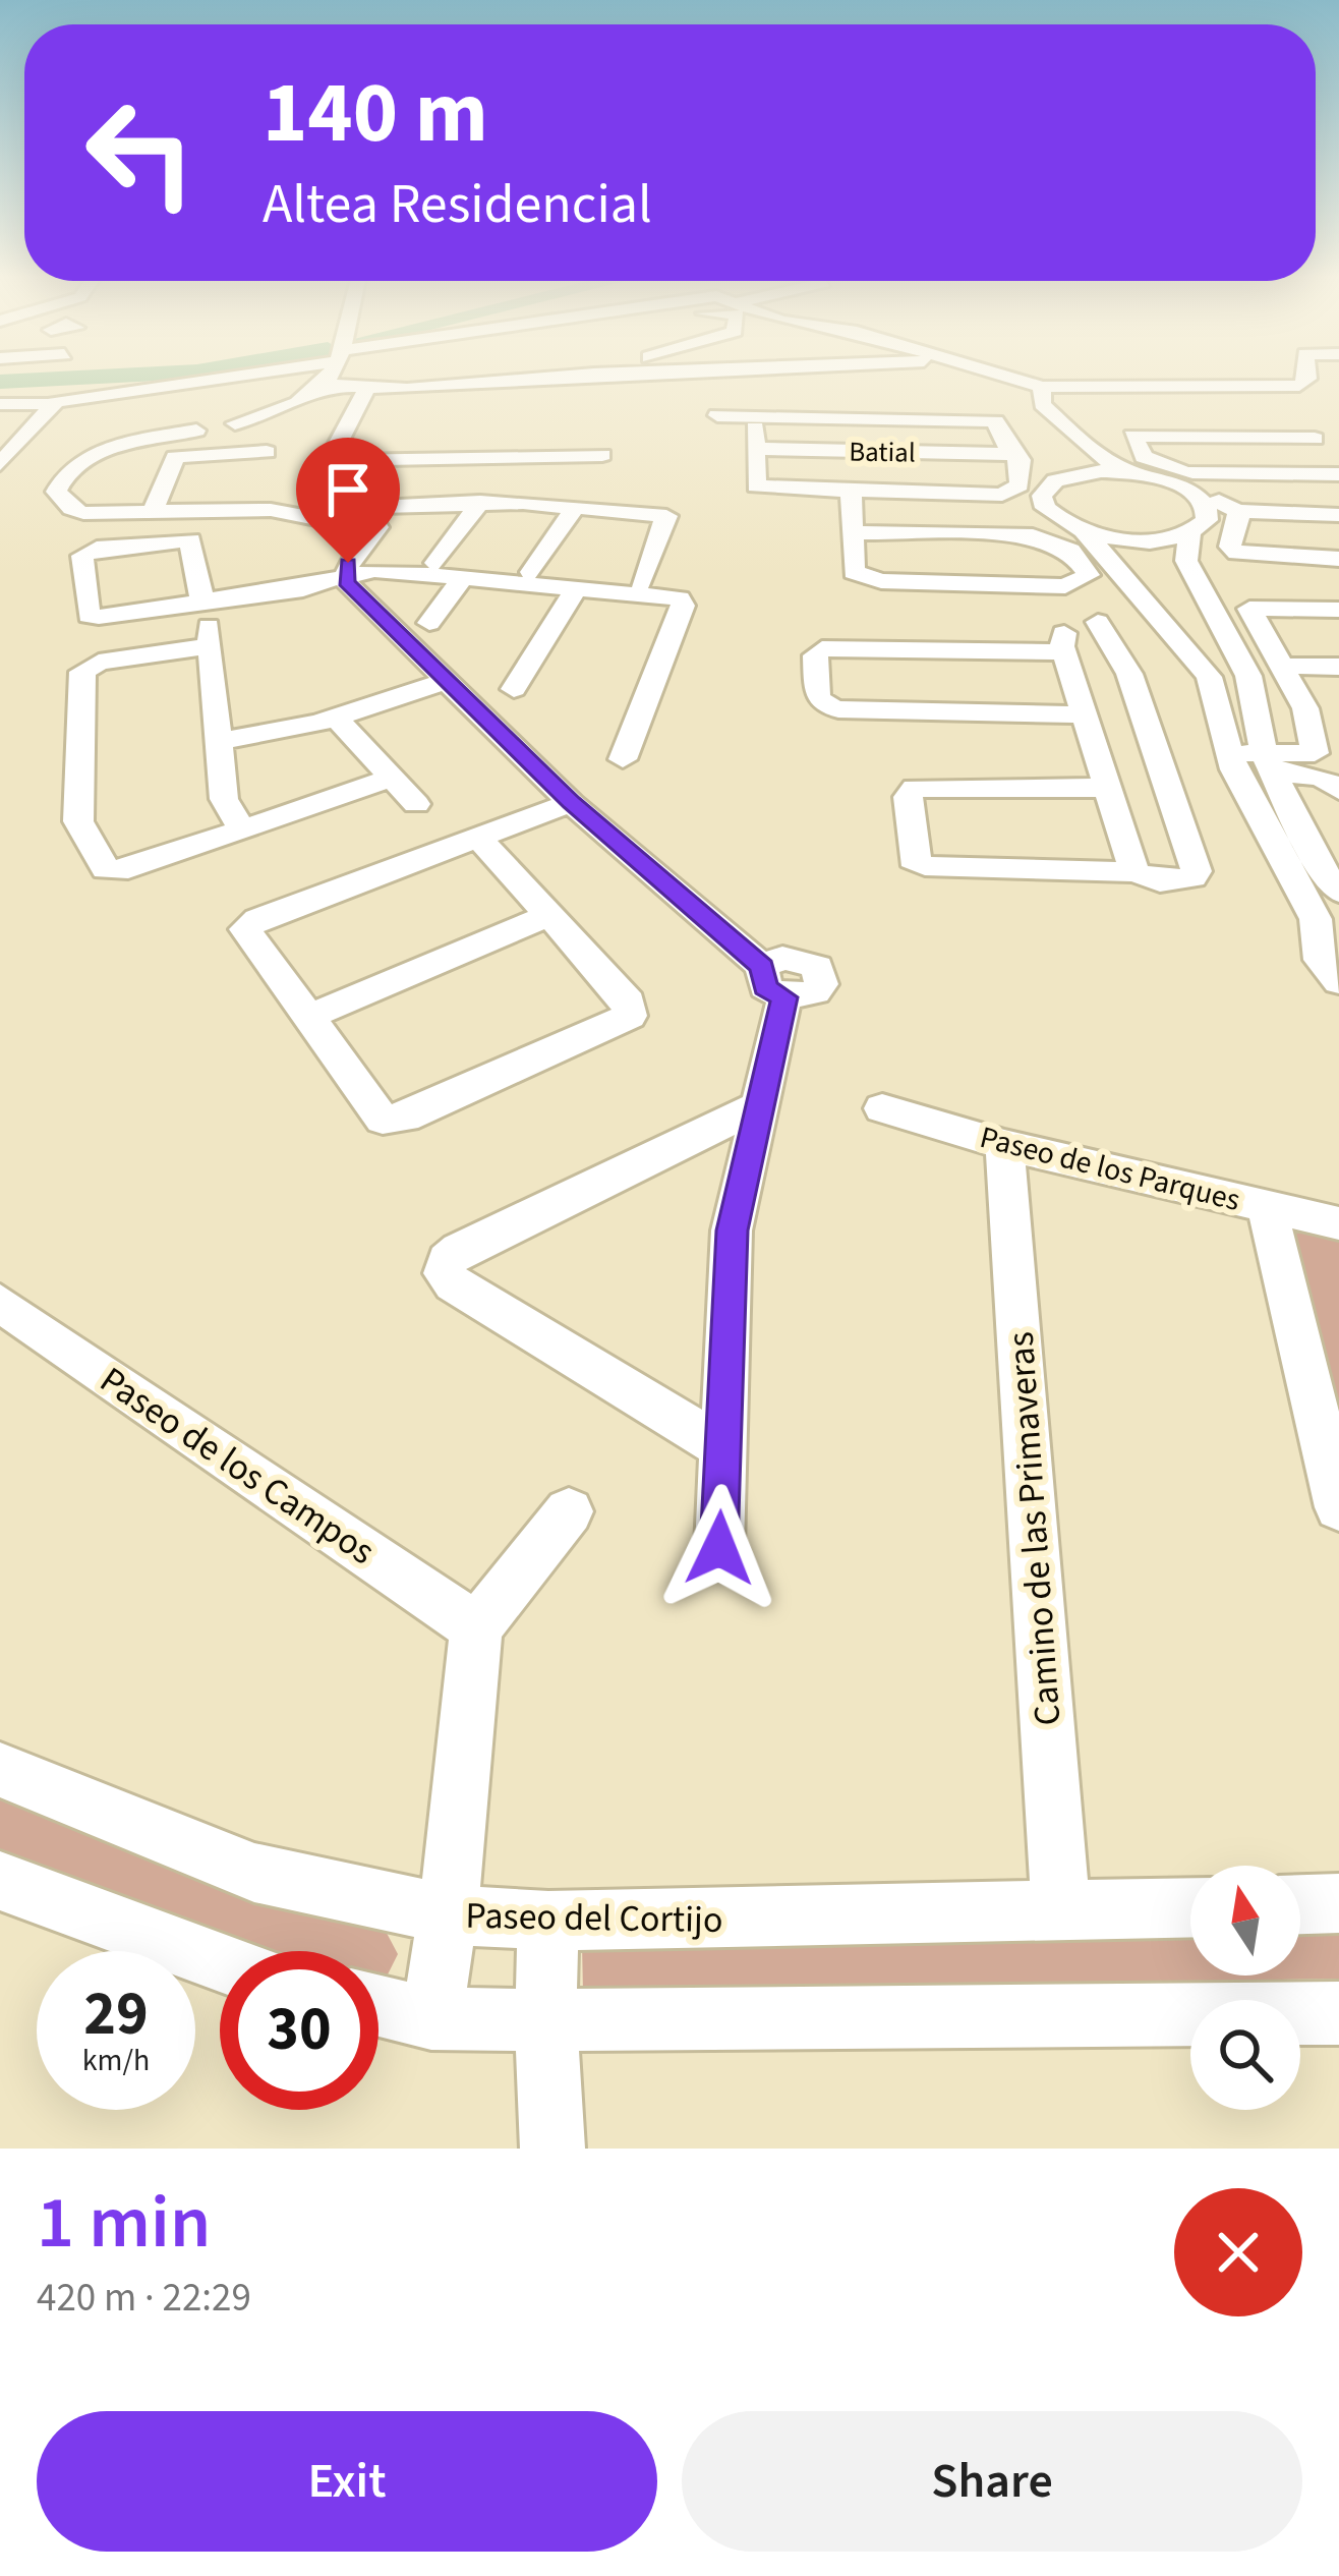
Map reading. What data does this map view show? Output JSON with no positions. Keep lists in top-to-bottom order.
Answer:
{
  "streets": {
    "street": [
      "Batial",
      "Paseo de los Parques",
      "Paseo de los Campos",
      "Camino de las Primaveras",
      "Paseo del Cortijo"
    ]
  },
  "crossings": [
    ["Paseo de los Parques", "Camino de las Primaveras"],
    ["Camino de las Primaveras", "Paseo del Cortijo"]
  ],
  "north": "top",
  "page": {
    "turn": ["140 m", "Altea Residencial"],
    "speed": "29 km/h",
    "limit": "30",
    "heading": ["1 min", "420 m · 22:29"],
    "buttons": ["Exit", "Share"]
  }
}
